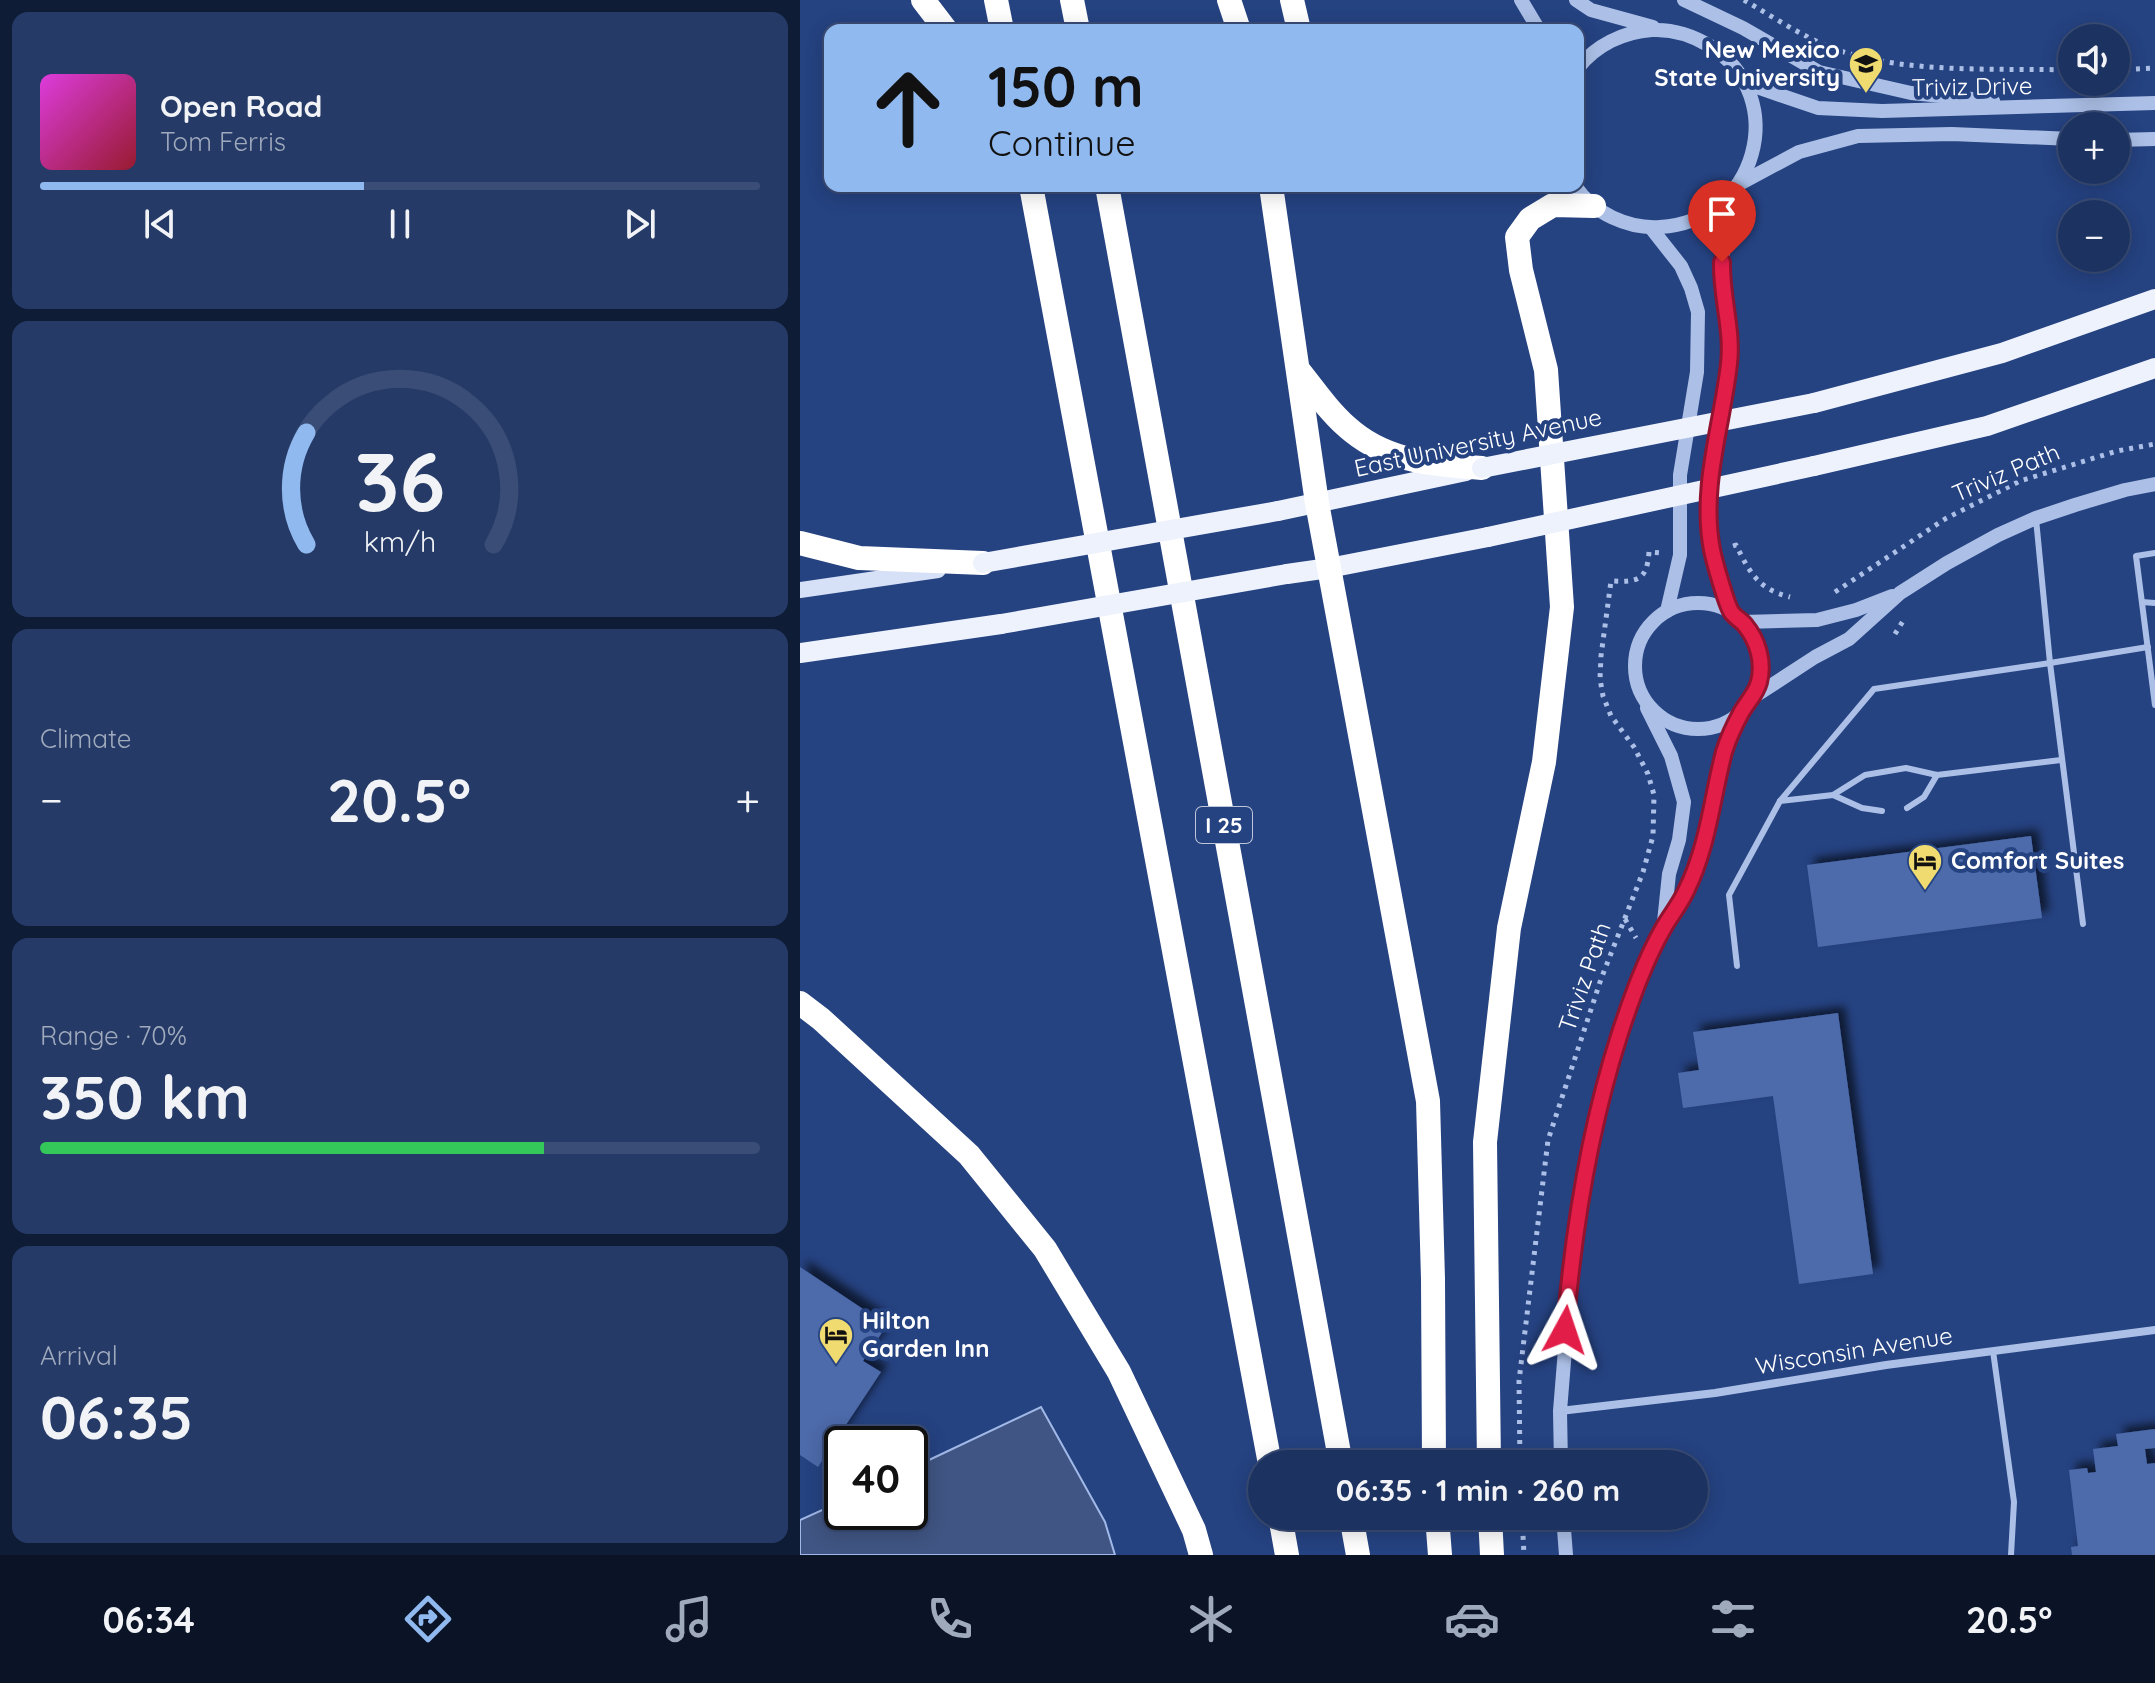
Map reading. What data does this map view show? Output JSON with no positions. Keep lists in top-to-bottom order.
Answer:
{
  "streets": {
    "highway": ["I 25"],
    "main road": ["East University Avenue"],
    "street": ["Triviz Drive", "Wisconsin Avenue"],
    "path": ["Triviz Path"]
  },
  "places": {
    "school or university": ["New Mexico State University"],
    "hotel": ["Comfort Suites", "Hilton Garden Inn"]
  },
  "page": {
    "map_buttons": ["+", "−"],
    "turn": ["150 m", "Continue"],
    "song": ["Open Road", "Tom Ferris"],
    "tile": [
      "Climate",
      ["Range · 70%", "350 km"],
      ["Arrival", "06:35"]
    ],
    "heat": ["−", "20.5°", "+"],
    "limit": "40",
    "trip": "06:35 · 1 min · 260 m",
    "tabs": ["06:34", "20.5°"],
    "gauge": ["36", "km/h"]
  }
}
